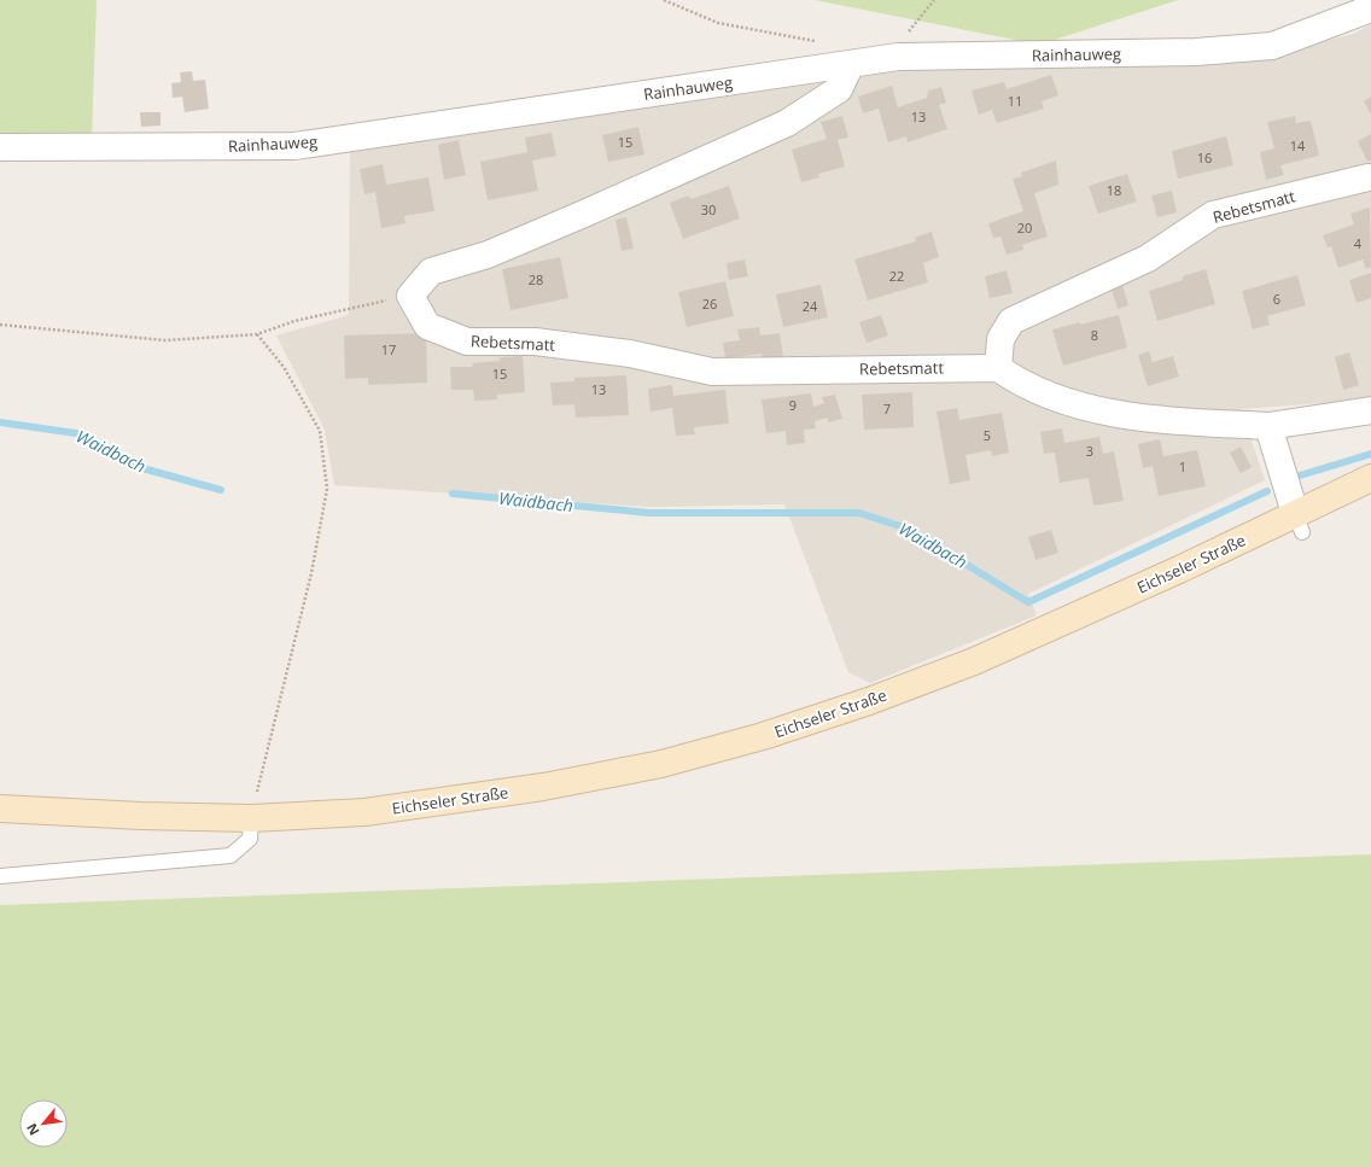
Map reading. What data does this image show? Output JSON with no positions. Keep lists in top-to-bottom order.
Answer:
{
  "streets": {
    "main road": ["Eichseler Straße"],
    "street": ["Rainhauweg", "Rebetsmatt"]
  },
  "water": ["Waidbach"],
  "house_numbers": [
    "11",
    "13",
    "15",
    "14",
    "16",
    "18",
    "30",
    "20",
    "4",
    "22",
    "28",
    "6",
    "26",
    "24",
    "8",
    "17",
    "15",
    "13",
    "9",
    "7",
    "5",
    "3",
    "1"
  ],
  "north": "bottom left"
}
